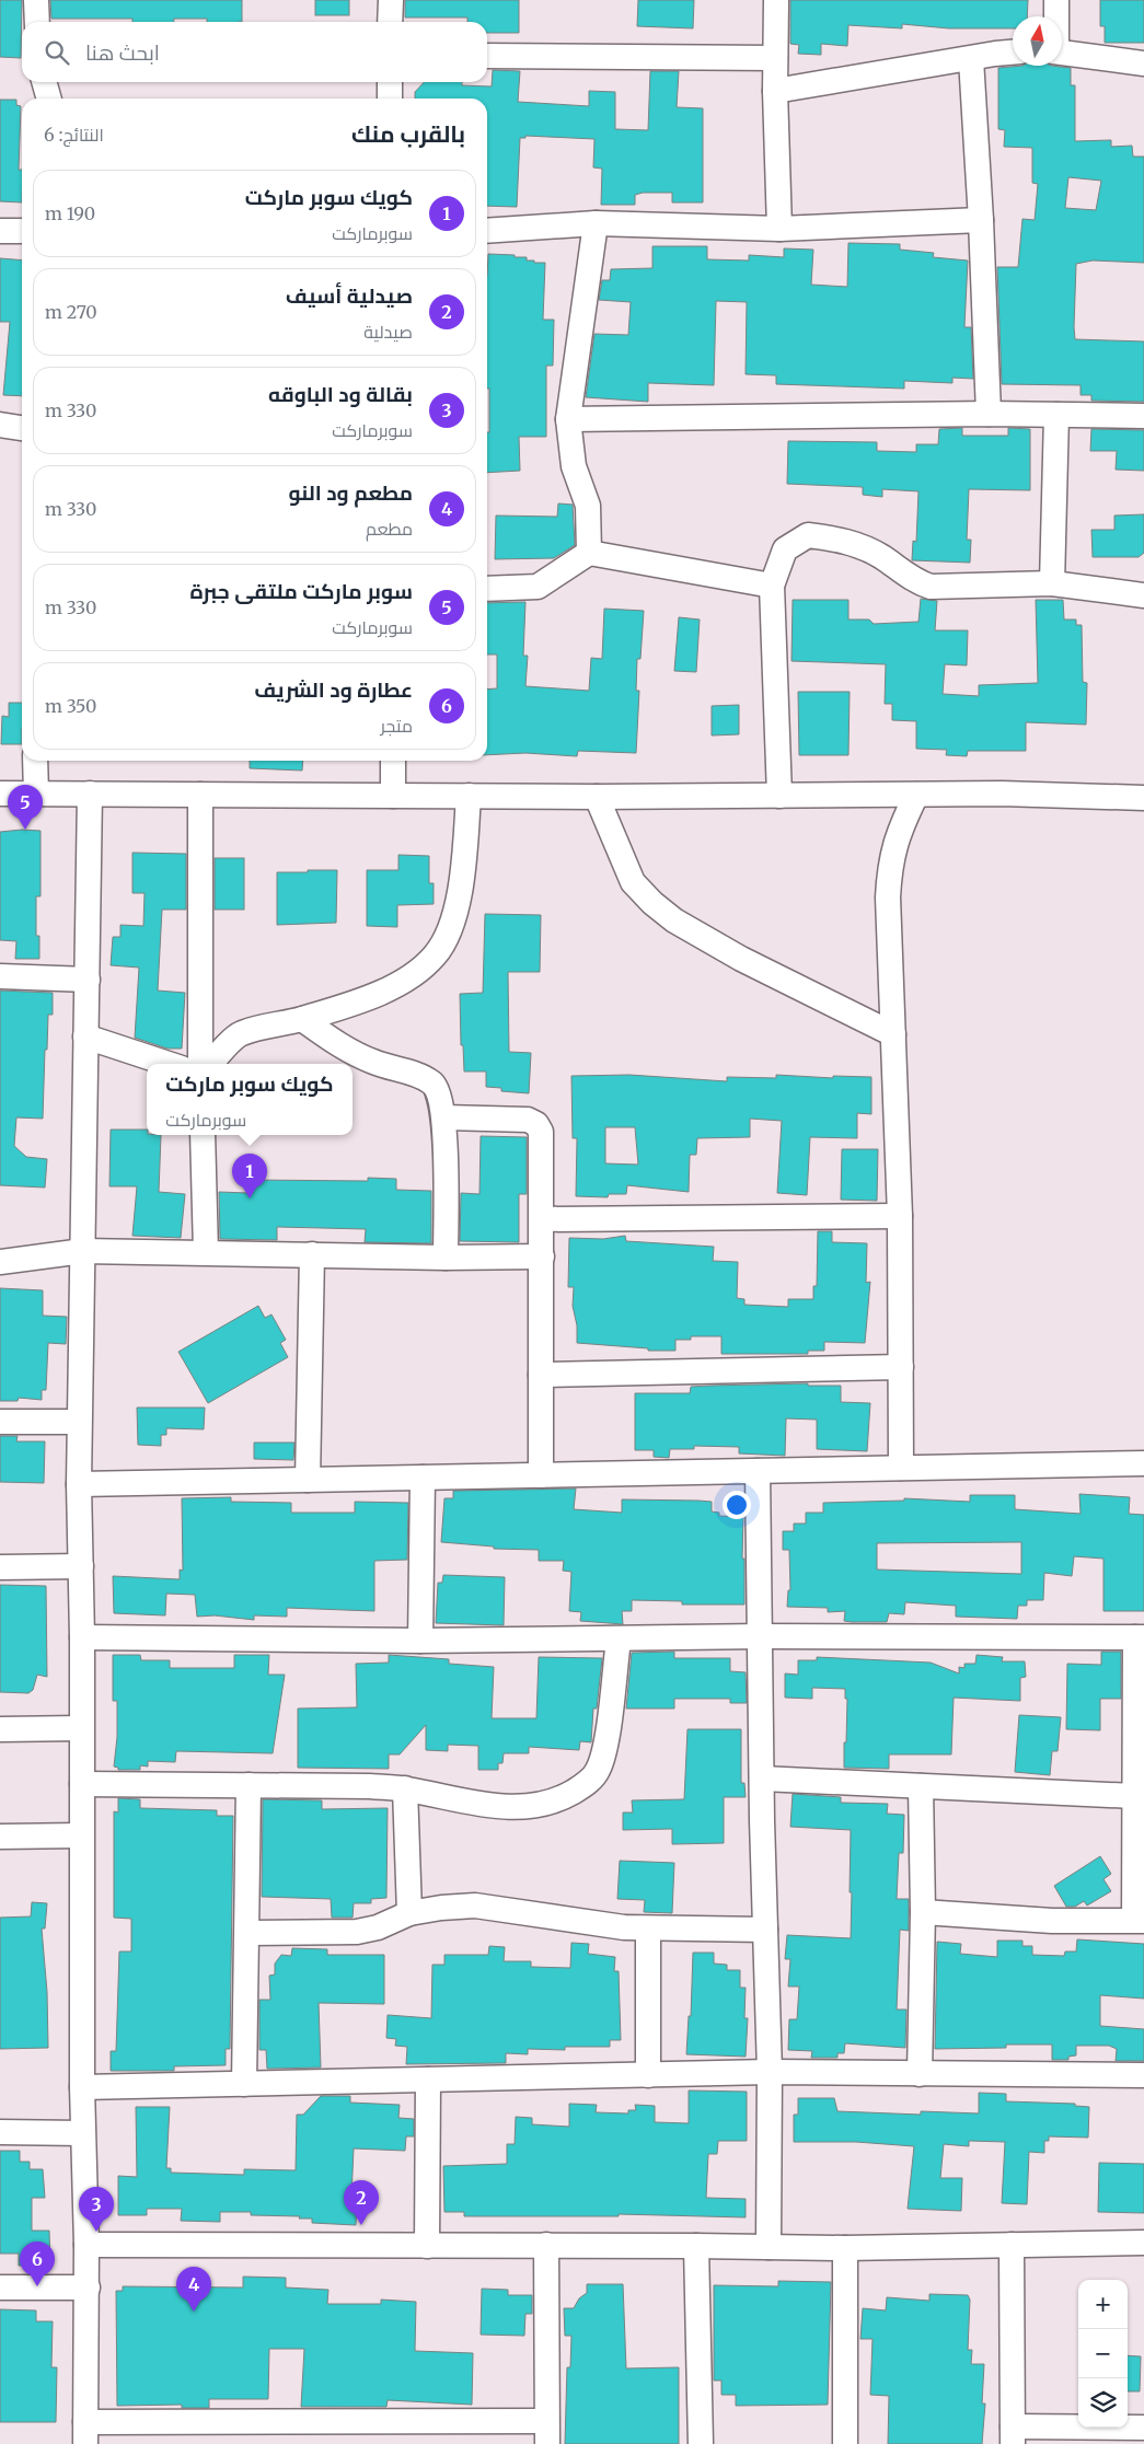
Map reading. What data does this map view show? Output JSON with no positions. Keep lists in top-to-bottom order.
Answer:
{
  "north": "top",
  "page": {
    "search": "ابحث هنا",
    "heading": ["بالقرب منك", "النتائج: 6"],
    "list": [
      {
        "mark": "1",
        "name": "كويك سوبر ماركت",
        "note": "سوبرماركت",
        "value": "190 m"
      },
      {
        "mark": "2",
        "name": "صيدلية أسيف",
        "note": "صيدلية",
        "value": "270 m"
      },
      {
        "mark": "3",
        "name": "بقالة ود الباوقه",
        "note": "سوبرماركت",
        "value": "330 m"
      },
      {
        "mark": "4",
        "name": "مطعم ود النو",
        "note": "مطعم",
        "value": "330 m"
      },
      {
        "mark": "5",
        "name": "سوبر ماركت ملتقى جبرة",
        "note": "سوبرماركت",
        "value": "330 m"
      },
      {
        "mark": "6",
        "name": "عطارة ود الشريف",
        "note": "متجر",
        "value": "350 m"
      }
    ],
    "pins": [
      "5",
      "1",
      "2",
      "3",
      "6",
      "4"
    ],
    "popup": ["كويك سوبر ماركت", "سوبرماركت"],
    "map_buttons": ["+", "−"]
  }
}
